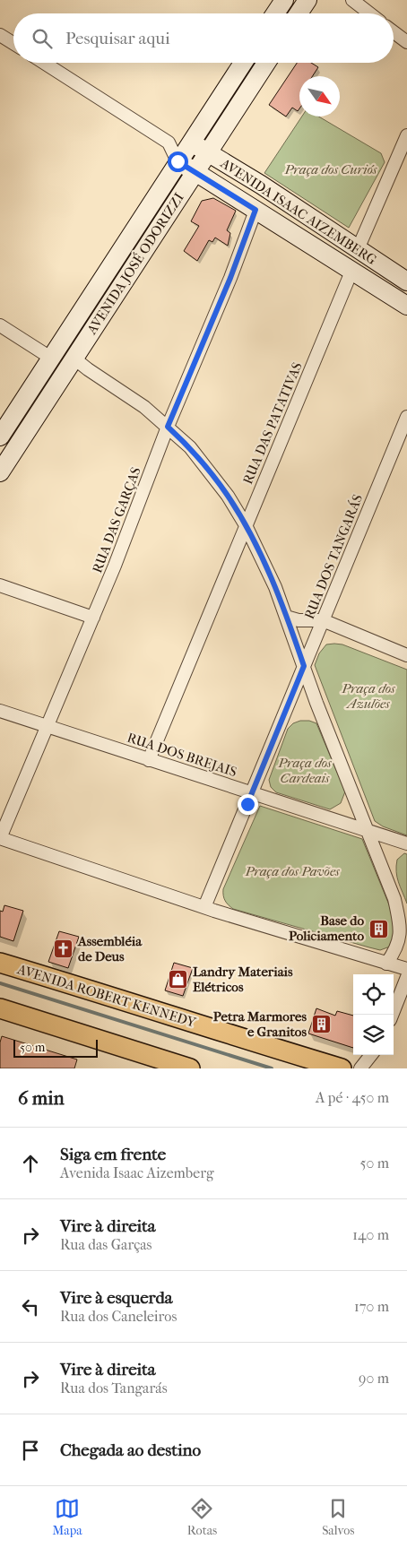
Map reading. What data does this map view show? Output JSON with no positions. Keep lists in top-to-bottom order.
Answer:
{
  "streets": {
    "main road": ["AVENIDA ISAAC AIZEMBERG", "AVENIDA JOSÉ ODORIZZI", "AVENIDA ROBERT KENNEDY"],
    "street": [
      "RUA DAS PATATIVAS",
      "RUA DAS GARÇAS",
      "RUA DOS TANGARÁS",
      "RUA DOS BREJAIS"
    ]
  },
  "crossings": [
    ["AVENIDA ISAAC AIZEMBERG", "AVENIDA JOSÉ ODORIZZI"],
    ["AVENIDA ISAAC AIZEMBERG", "RUA DAS PATATIVAS"],
    ["AVENIDA ISAAC AIZEMBERG", "RUA DAS GARÇAS"],
    ["RUA DAS PATATIVAS", "RUA DOS BREJAIS"],
    ["RUA DAS GARÇAS", "RUA DOS BREJAIS"],
    ["RUA DOS TANGARÁS", "RUA DOS BREJAIS"]
  ],
  "parks": [
    "Praça dos Curiós",
    "Praça dos Azulões",
    "Praça dos Cardeais",
    "Praça dos Pavões"
  ],
  "places": {
    "building": ["Base do Policiamento", "Petra Marmores e Granitos"],
    "church": ["Assembléia de Deus"],
    "shop": ["Landry Materiais Elétricos"]
  },
  "scale_bar": "50 m",
  "north": "bottom right",
  "page": {
    "search": "Pesquisar aqui",
    "scale": "50 m",
    "heading": ["6 min", "A pé · 450 m"],
    "list": [
      ["Siga em frente", "Avenida Isaac Aizemberg", "50 m"],
      ["Vire à direita", "Rua das Garças", "140 m"],
      ["Vire à esquerda", "Rua dos Caneleiros", "170 m"],
      ["Vire à direita", "Rua dos Tangarás", "90 m"],
      "Chegada ao destino"
    ],
    "nav": ["Mapa", "Rotas", "Salvos"]
  }
}
